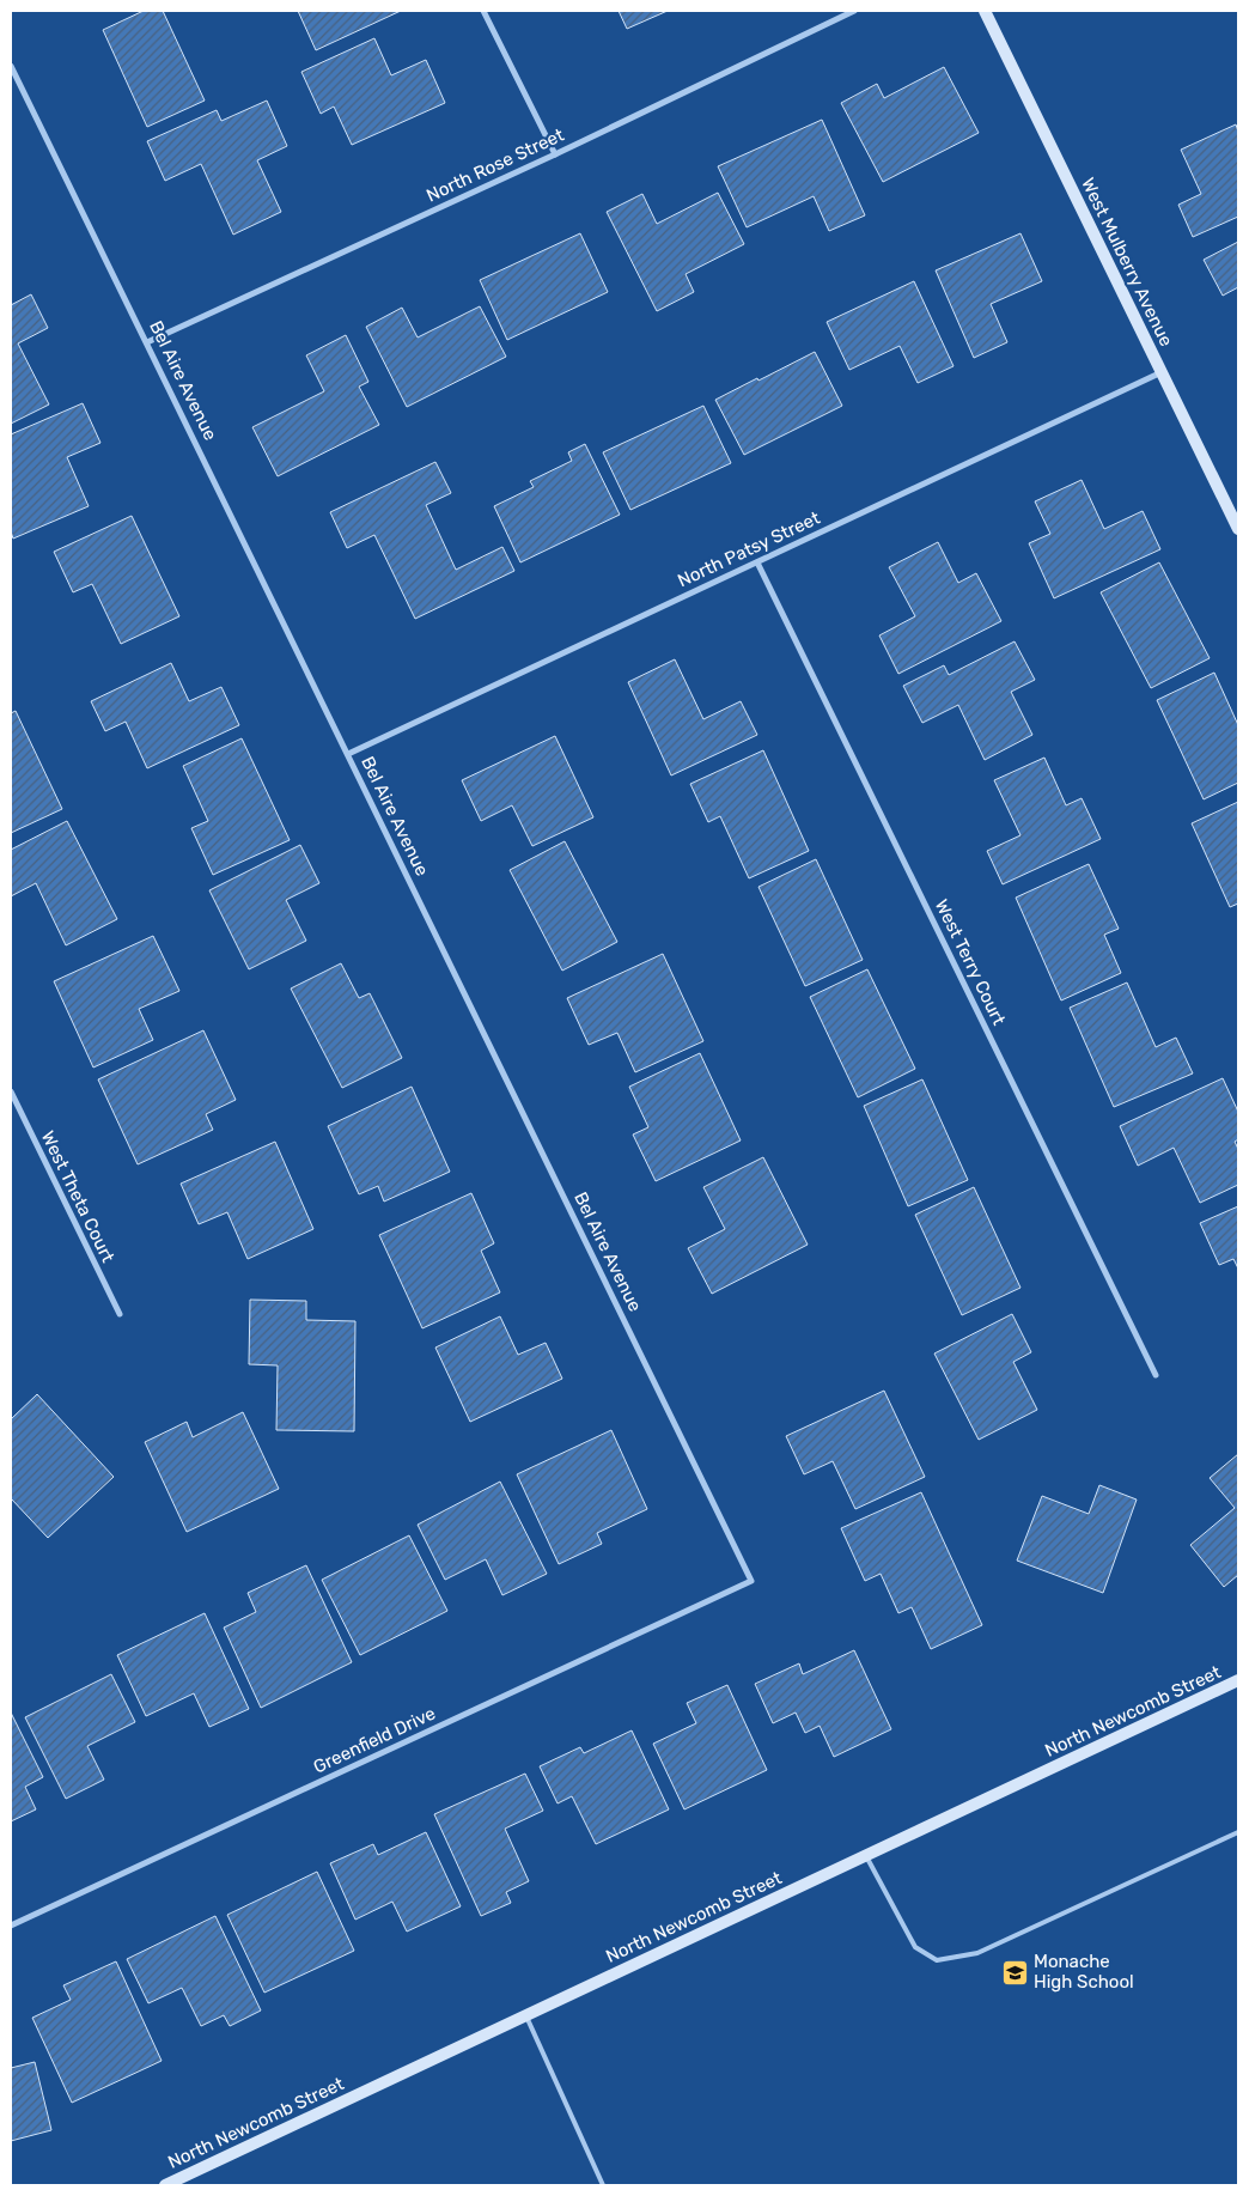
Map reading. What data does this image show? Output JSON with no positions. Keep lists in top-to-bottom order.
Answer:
{
  "streets": {
    "main road": ["West Mulberry Avenue", "North Newcomb Street"],
    "street": [
      "North Rose Street",
      "Bel Aire Avenue",
      "North Patsy Street",
      "West Terry Court",
      "West Theta Court",
      "Greenfield Drive"
    ]
  },
  "crossings": [
    ["North Rose Street", "Bel Aire Avenue"],
    ["West Mulberry Avenue", "North Patsy Street"],
    ["Bel Aire Avenue", "North Patsy Street"],
    ["Bel Aire Avenue", "Greenfield Drive"],
    ["North Patsy Street", "West Terry Court"]
  ],
  "places": {
    "school or university": ["Monache High School"]
  }
}
